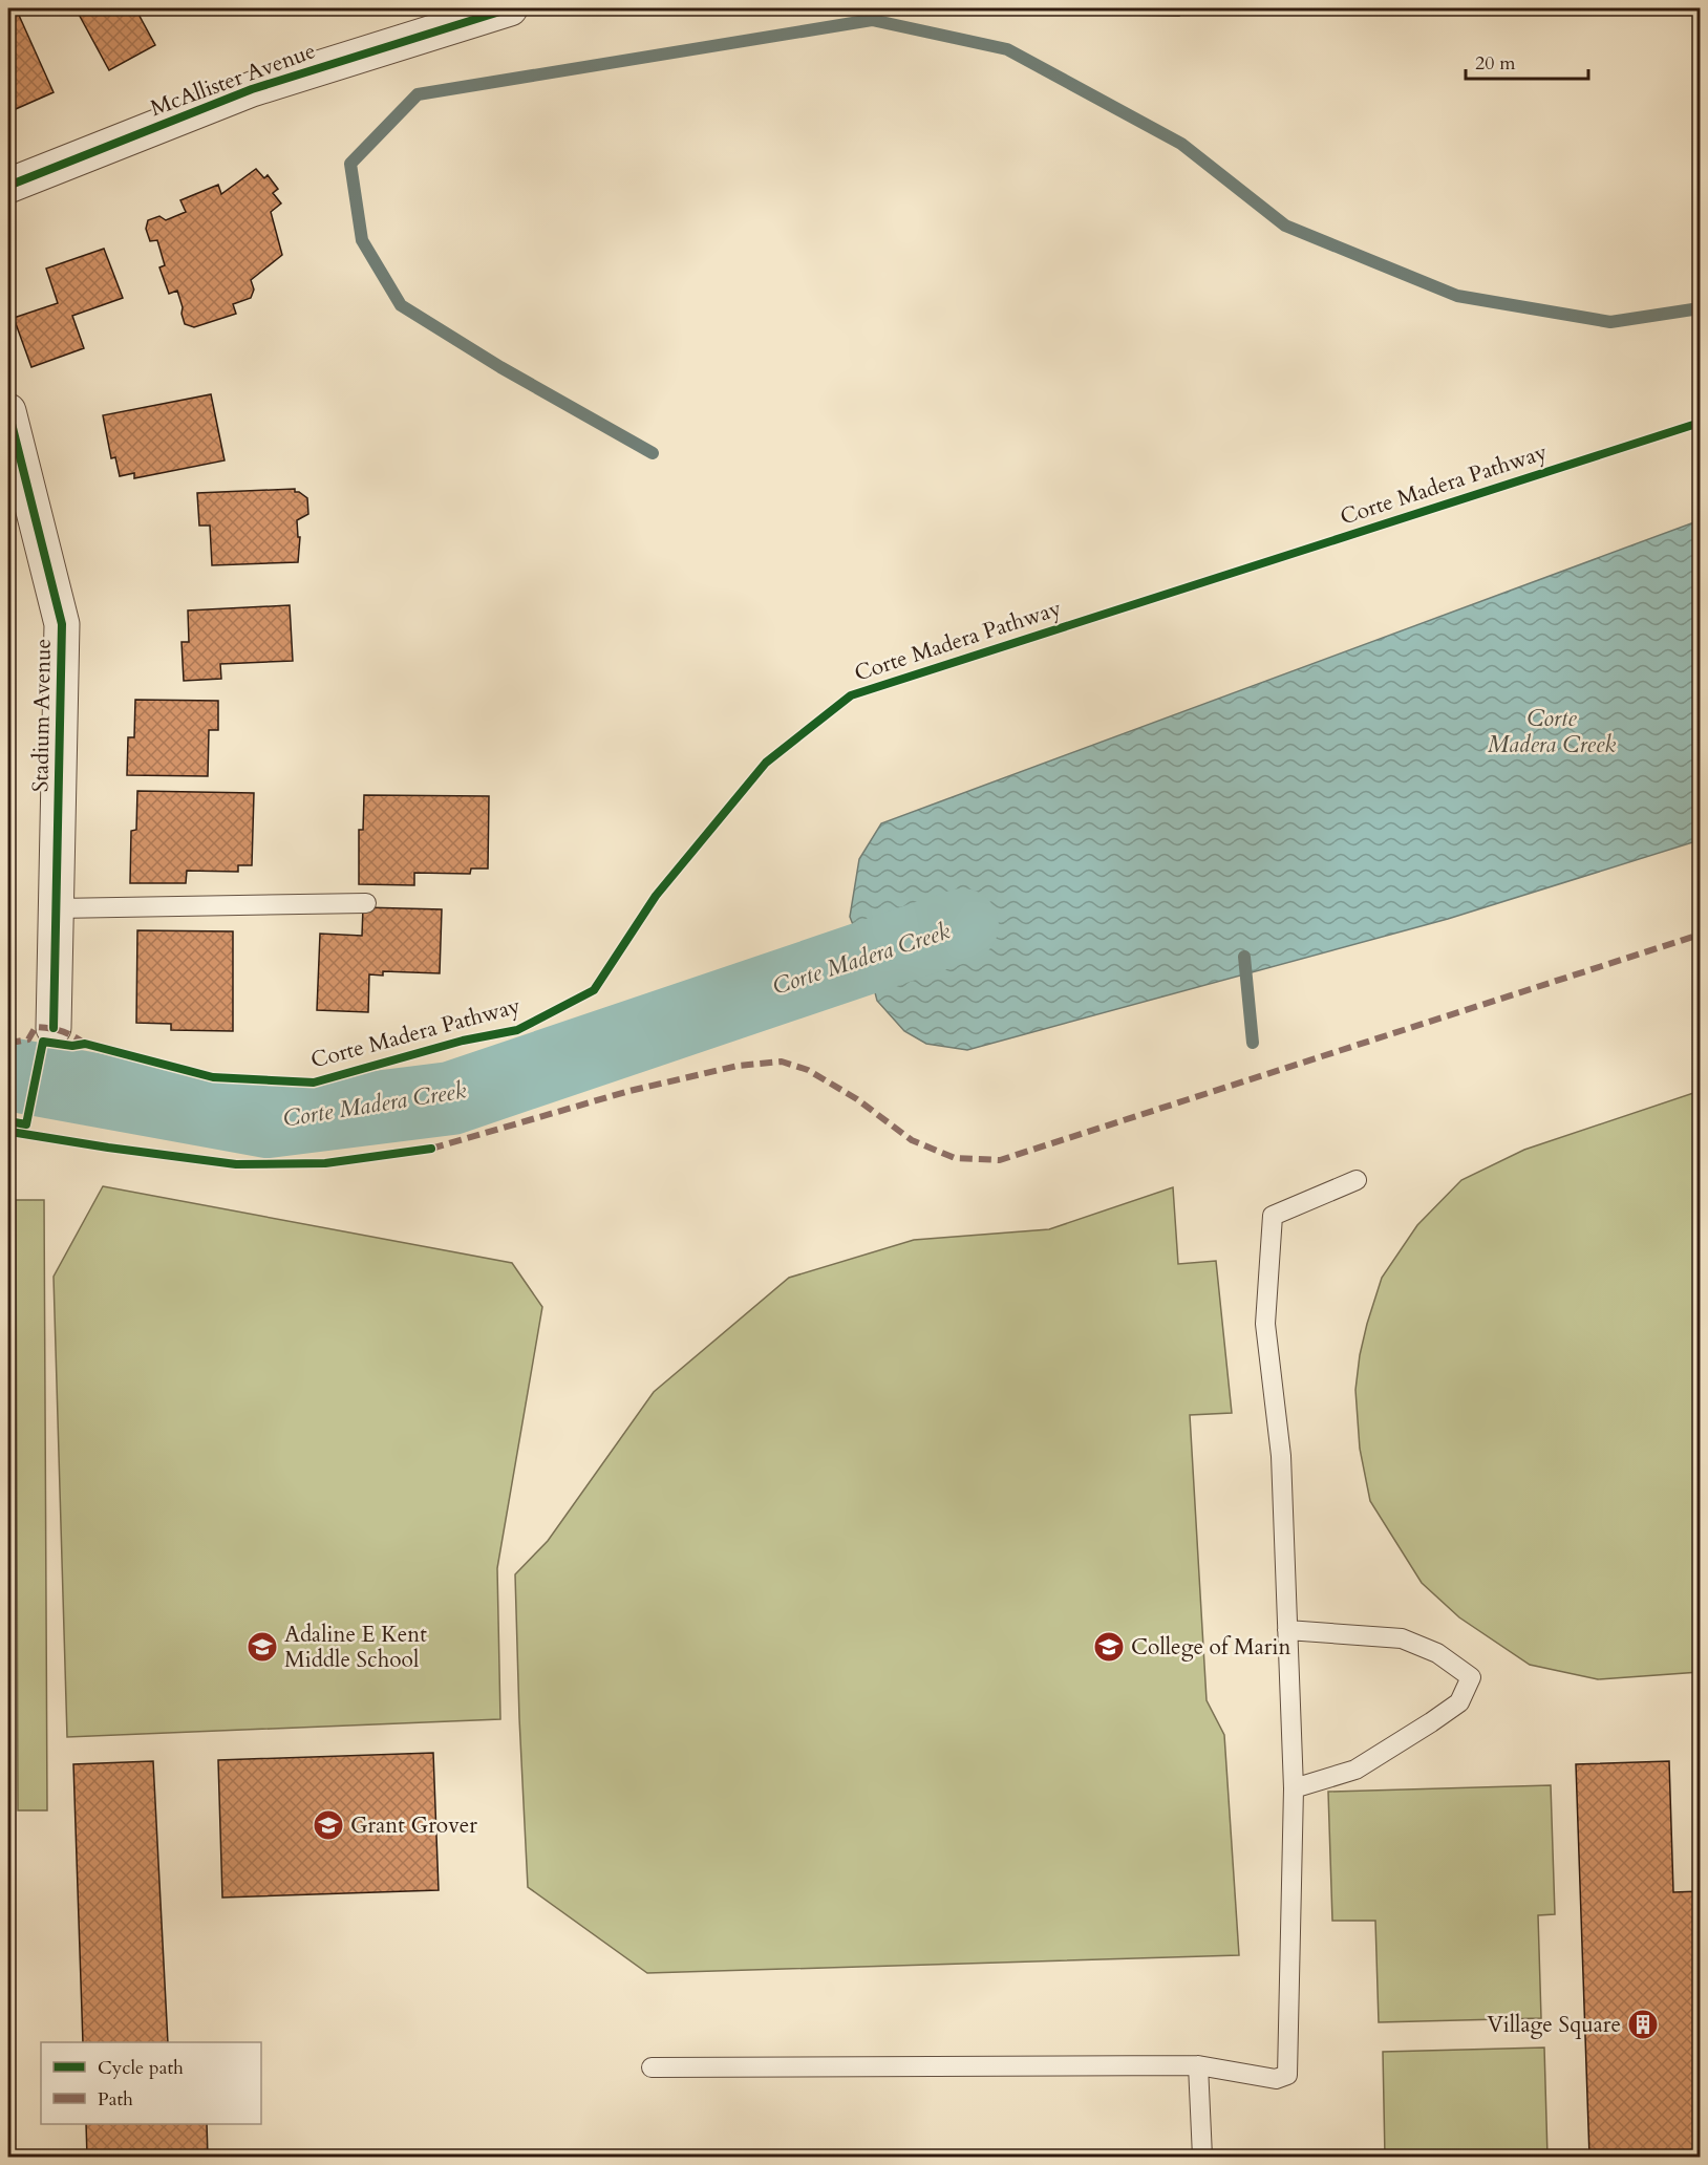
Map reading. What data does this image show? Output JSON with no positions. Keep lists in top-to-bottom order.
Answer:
{
  "streets": {
    "street": ["McAllister Avenue", "Stadium Avenue"],
    "cycle path": ["Corte Madera Pathway"]
  },
  "water": ["Corte Madera Creek"],
  "places": {
    "school or university": ["Adaline E Kent Middle School", "College of Marin", "Grant Grover"],
    "building": ["Village Square"]
  },
  "legend": ["Cycle path", "Path"],
  "scale_bar": "20 m"
}
